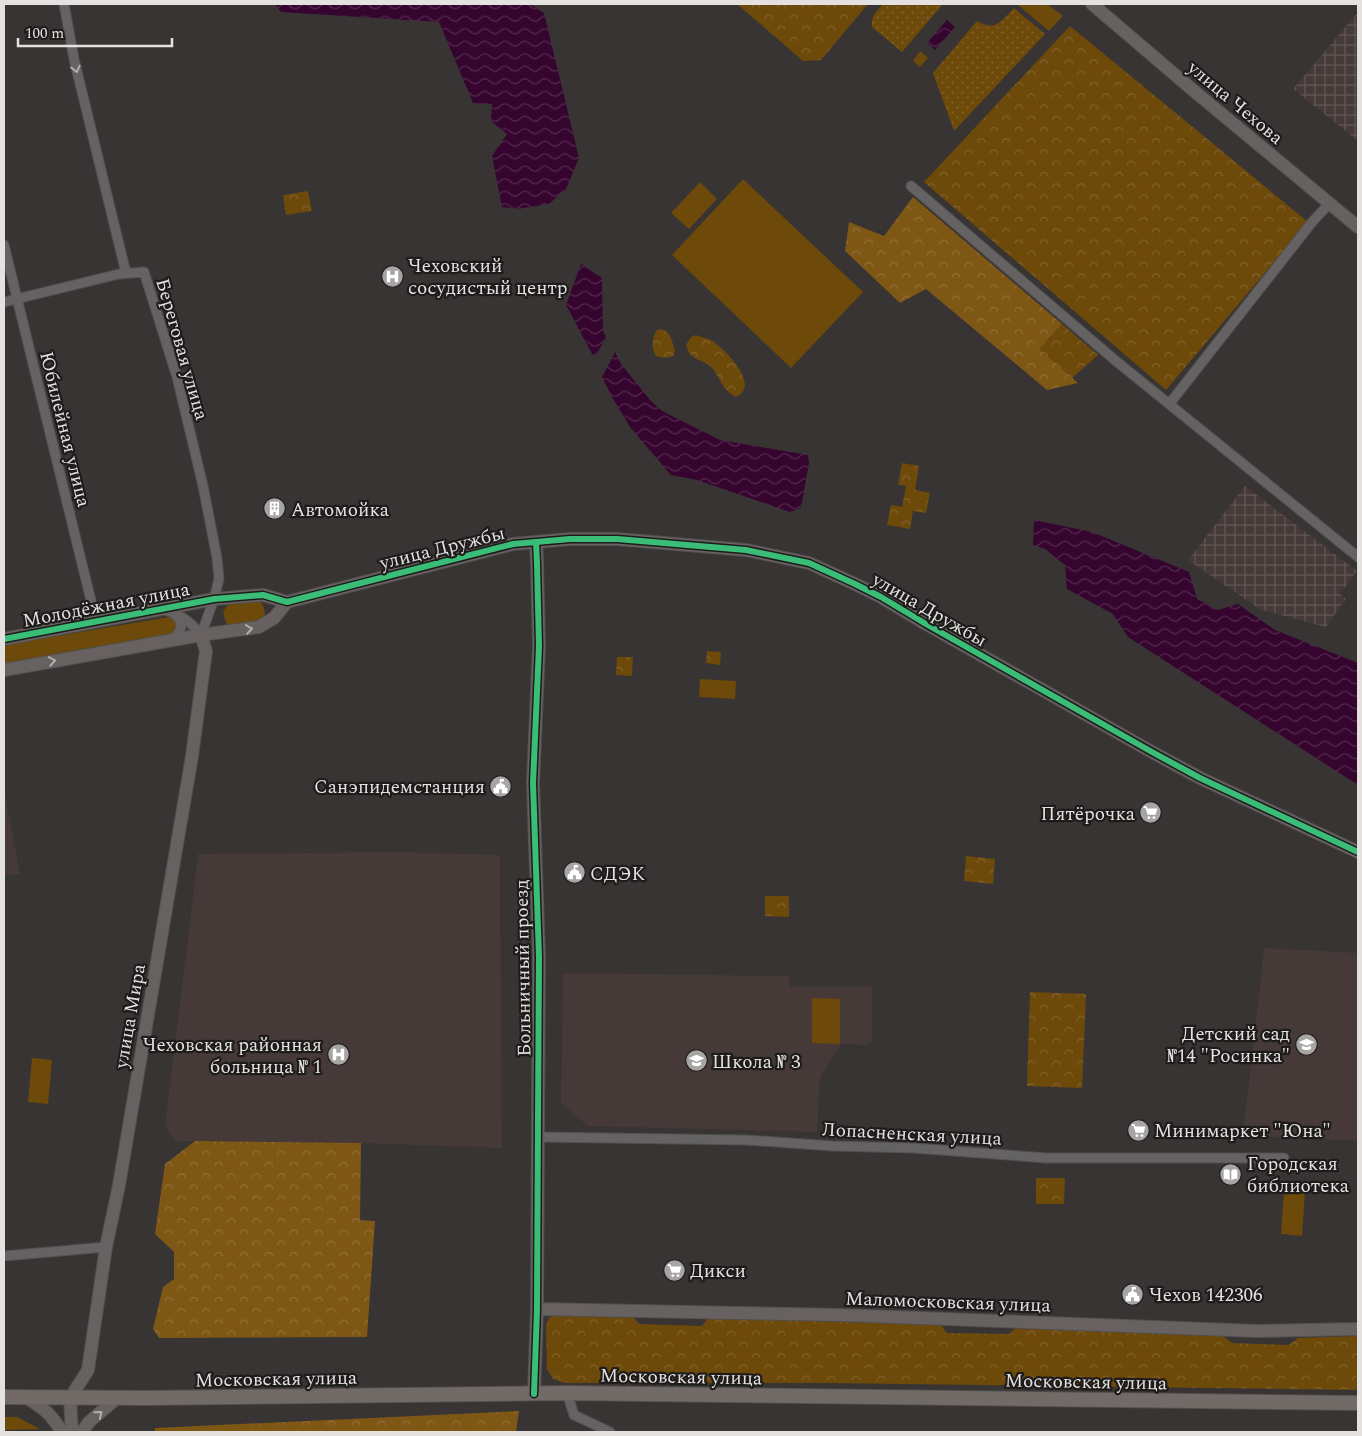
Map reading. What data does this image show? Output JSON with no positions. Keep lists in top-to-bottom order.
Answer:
{
  "streets": {
    "main road": ["Московская улица"],
    "street": [
      "улица Чехова",
      "Береговая улица",
      "Юбилейная улица",
      "улица Дружбы",
      "Молодёжная улица",
      "Больничный проезд",
      "улица Мира",
      "Лопасненская улица",
      "Маломосковская улица"
    ]
  },
  "crossings": [
    ["Береговая улица", "Молодёжная улица"],
    ["Береговая улица", "улица Мира"],
    ["Юбилейная улица", "Молодёжная улица"],
    ["улица Дружбы", "Больничный проезд"],
    ["Молодёжная улица", "улица Мира"],
    ["Больничный проезд", "Лопасненская улица"],
    ["Больничный проезд", "Маломосковская улица"],
    ["Больничный проезд", "Московская улица"],
    ["улица Мира", "Московская улица"]
  ],
  "one_way": ["Береговая улица"],
  "places": {
    "hospital": ["Чеховский сосудистый центр", "Чеховская районная больница № 1"],
    "building": ["Автомойка"],
    "public building": ["Санэпидемстанция", "СДЭК", "Чехов 142306"],
    "supermarket": ["Пятёрочка", "Минимаркет \"Юна\"", "Дикси"],
    "school or university": ["Детский сад №14 \"Росинка\"", "Школа № 3"],
    "library": ["Городская библиотека"]
  },
  "scale_bar": "100 m"
}
